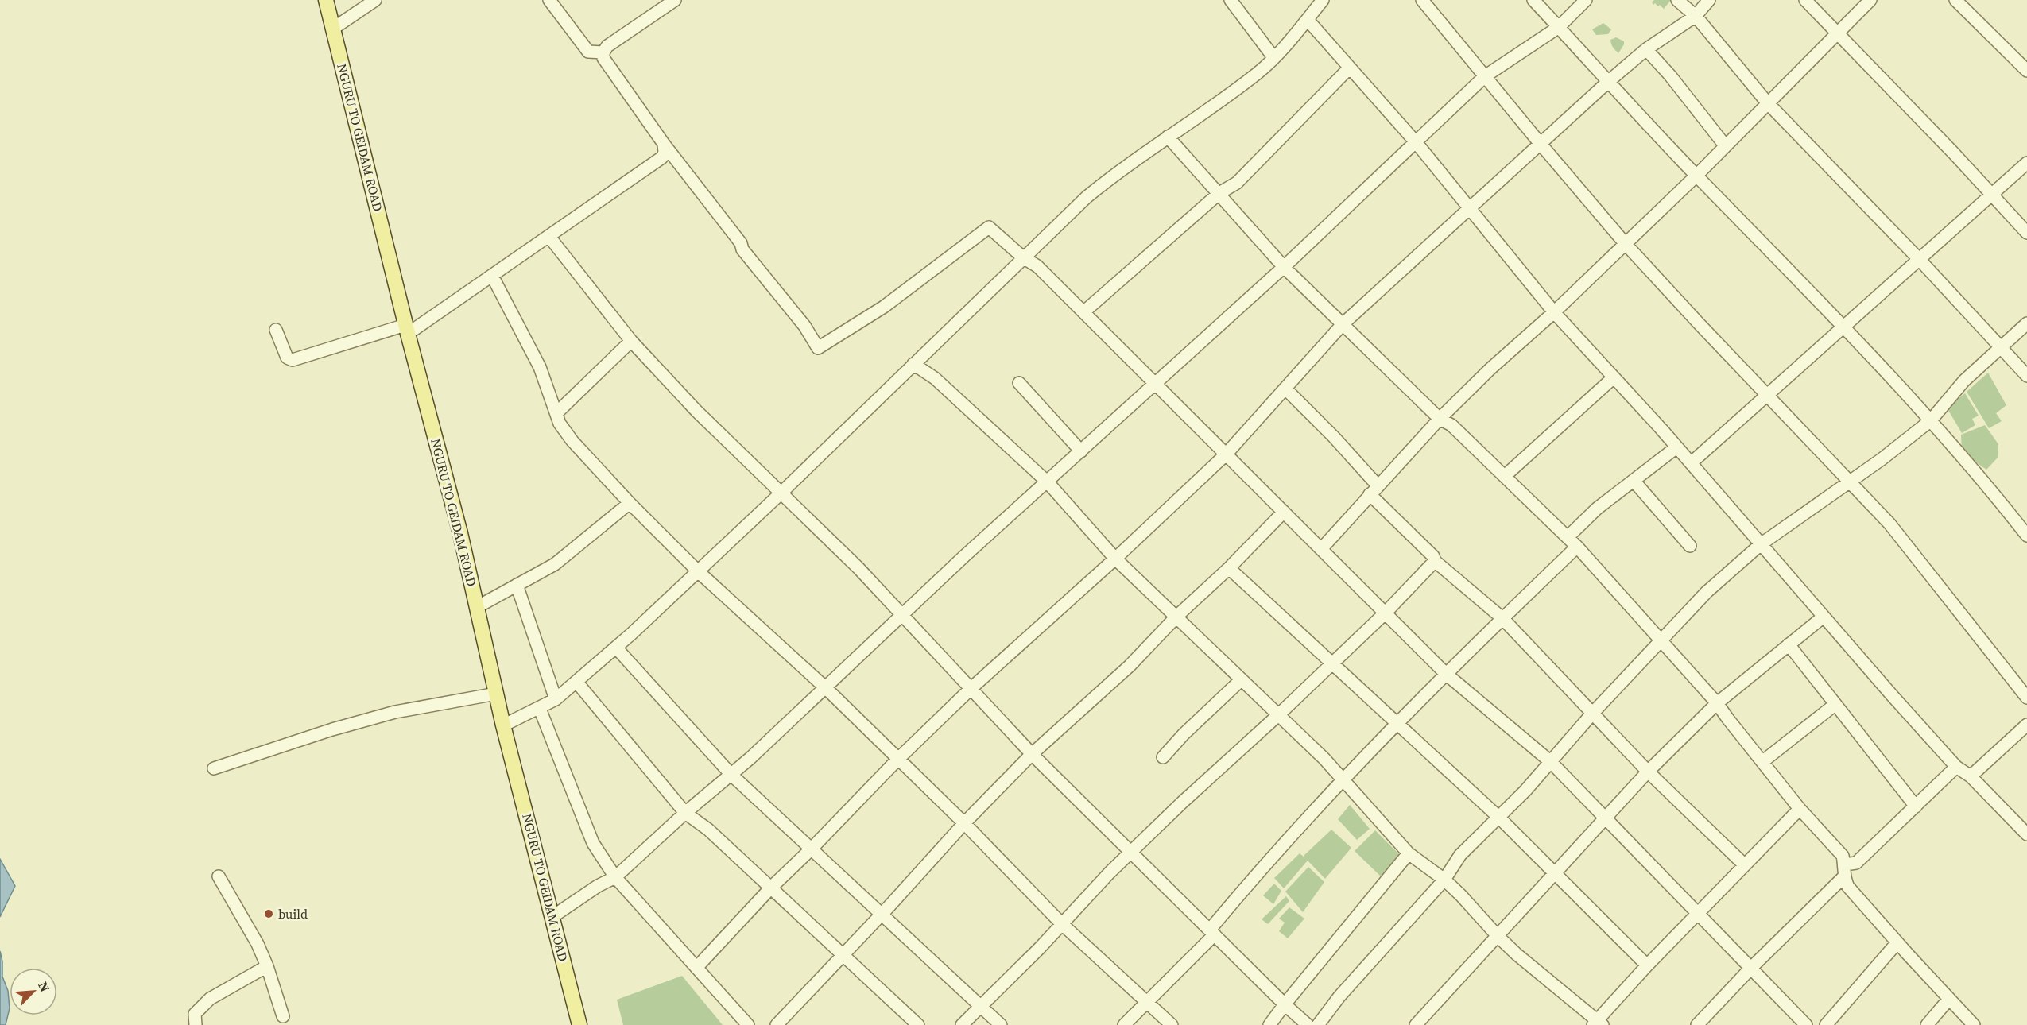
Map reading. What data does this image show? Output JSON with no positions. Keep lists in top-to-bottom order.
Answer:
{
  "streets": {
    "main road": ["NGURU TO GEIDAM ROAD"]
  },
  "places": ["build"],
  "north": "top right"
}
